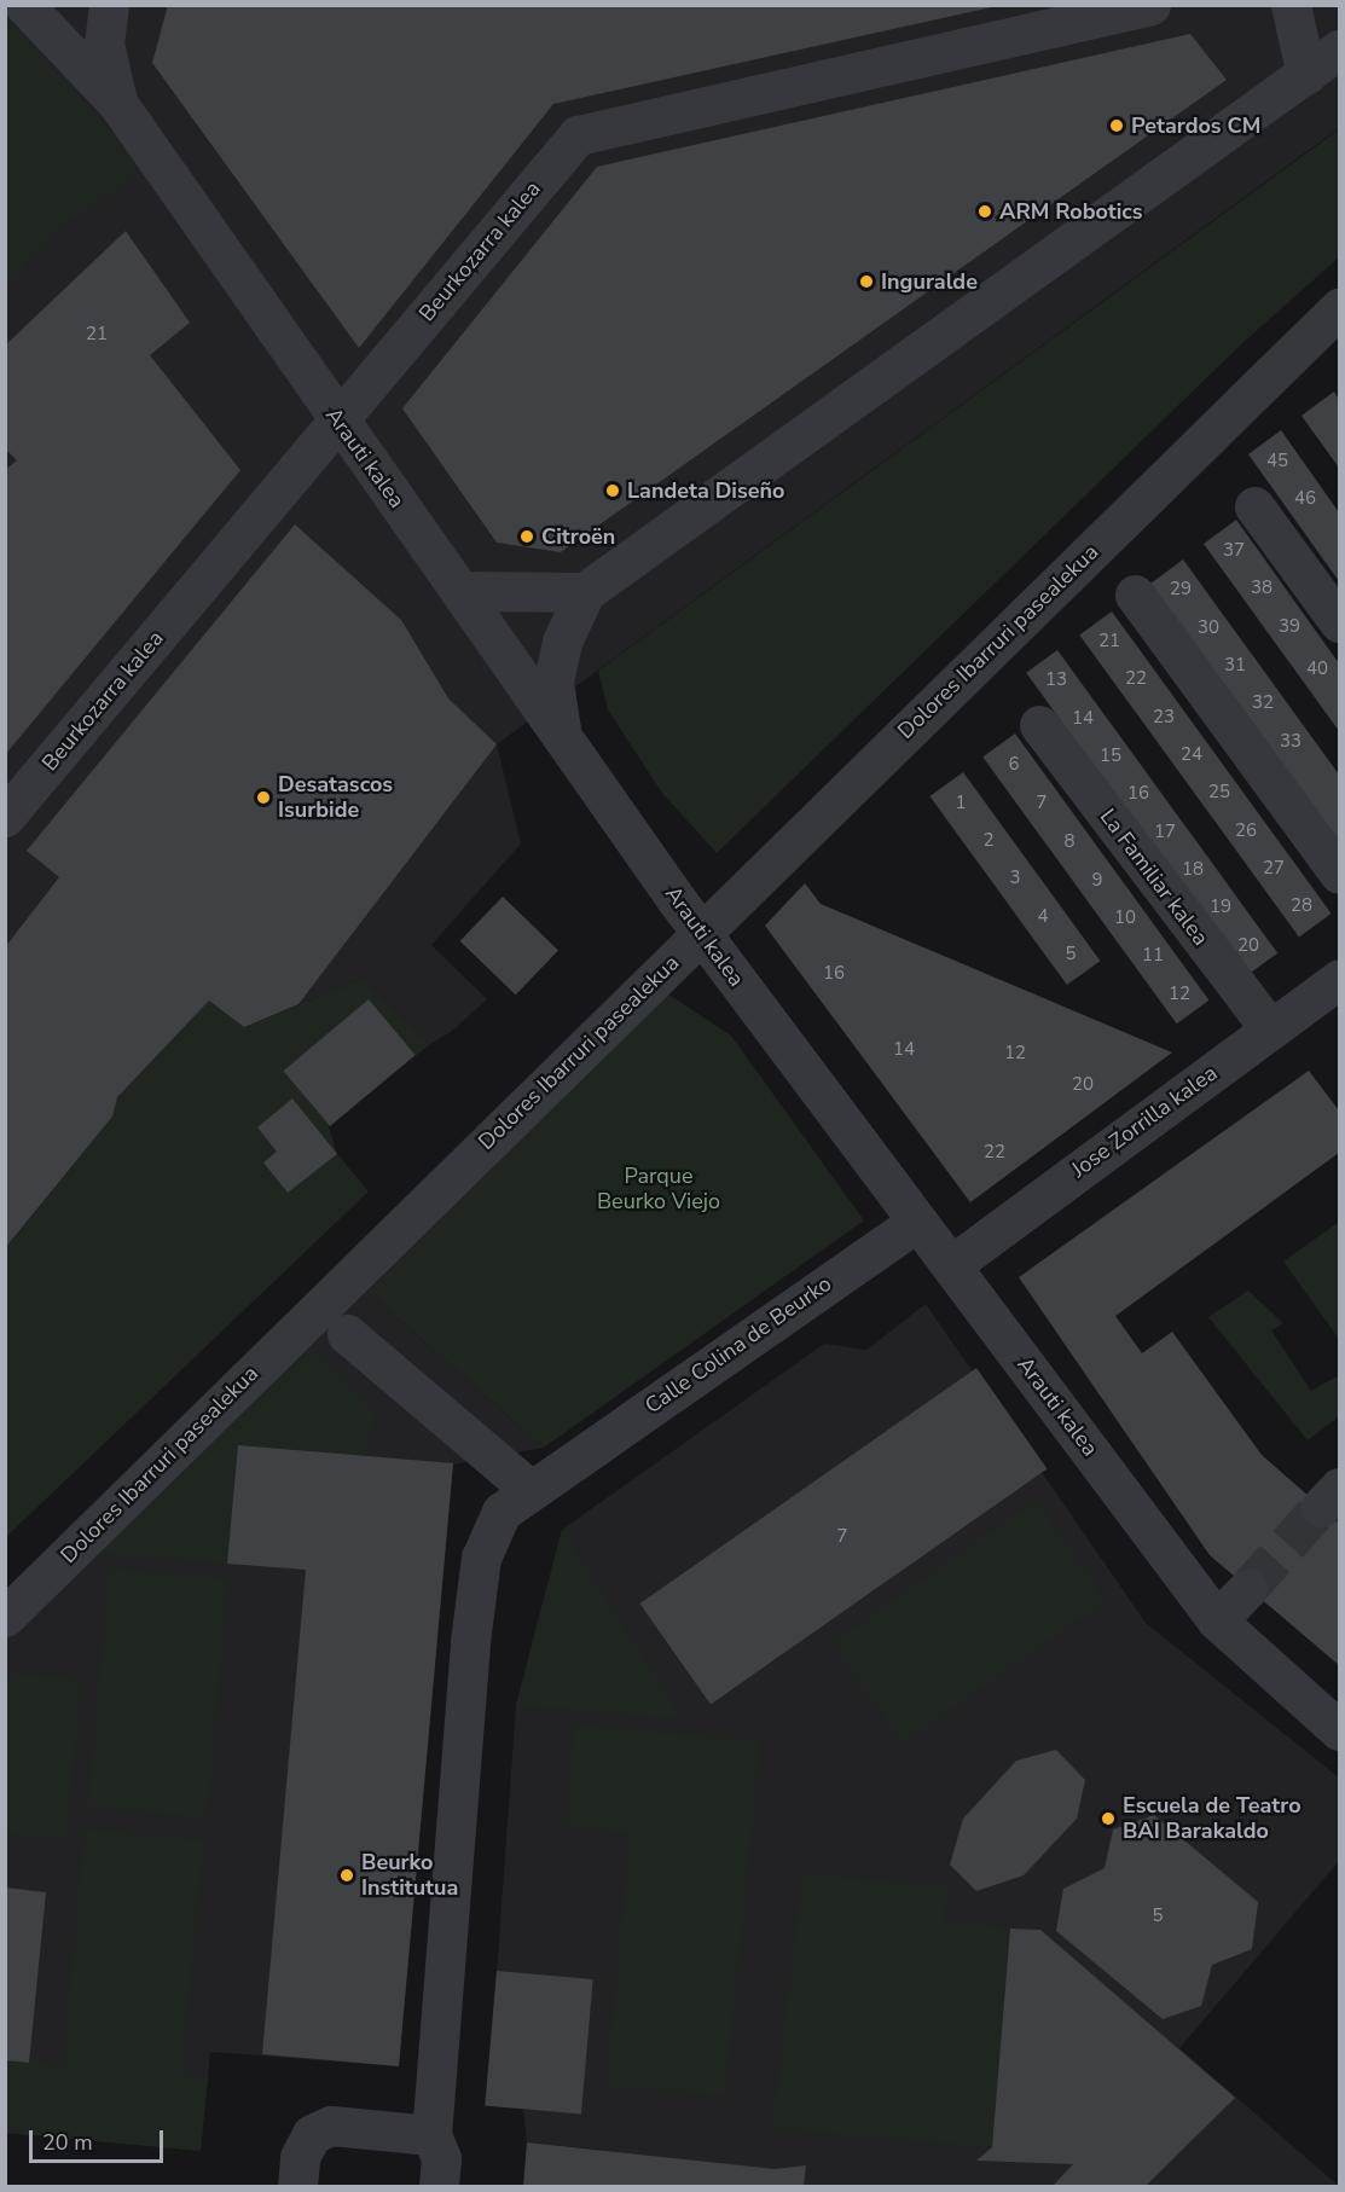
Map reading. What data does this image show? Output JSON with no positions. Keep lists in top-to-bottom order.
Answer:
{
  "streets": {
    "street": [
      "Beurkozarra kalea",
      "Arauti kalea",
      "Dolores Ibarruri pasealekua",
      "La Familiar kalea",
      "Jose Zorrilla kalea",
      "Calle Colina de Beurko"
    ]
  },
  "crossings": [
    ["Beurkozarra kalea", "Arauti kalea"],
    ["Arauti kalea", "Dolores Ibarruri pasealekua"],
    ["Arauti kalea", "Jose Zorrilla kalea"],
    ["Arauti kalea", "Calle Colina de Beurko"],
    ["La Familiar kalea", "Jose Zorrilla kalea"]
  ],
  "parks": ["Parque Beurko Viejo"],
  "places": [
    "Petardos CM",
    "ARM Robotics",
    "Inguralde",
    "Landeta Diseño",
    "Citroën",
    "Desatascos Isurbide",
    "Escuela de Teatro BAI Barakaldo",
    "Beurko Institutua"
  ],
  "house_numbers": [
    "21",
    "45",
    "46",
    "37",
    "38",
    "29",
    "39",
    "30",
    "21",
    "31",
    "40",
    "22",
    "13",
    "32",
    "23",
    "14",
    "33",
    "24",
    "15",
    "6",
    "25",
    "16",
    "1",
    "7",
    "26",
    "17",
    "2",
    "8",
    "27",
    "18",
    "3",
    "9",
    "28",
    "19",
    "4",
    "10",
    "20",
    "5",
    "11",
    "16",
    "12",
    "14",
    "12",
    "20",
    "22",
    "7",
    "5"
  ],
  "scale_bar": "20 m"
}
